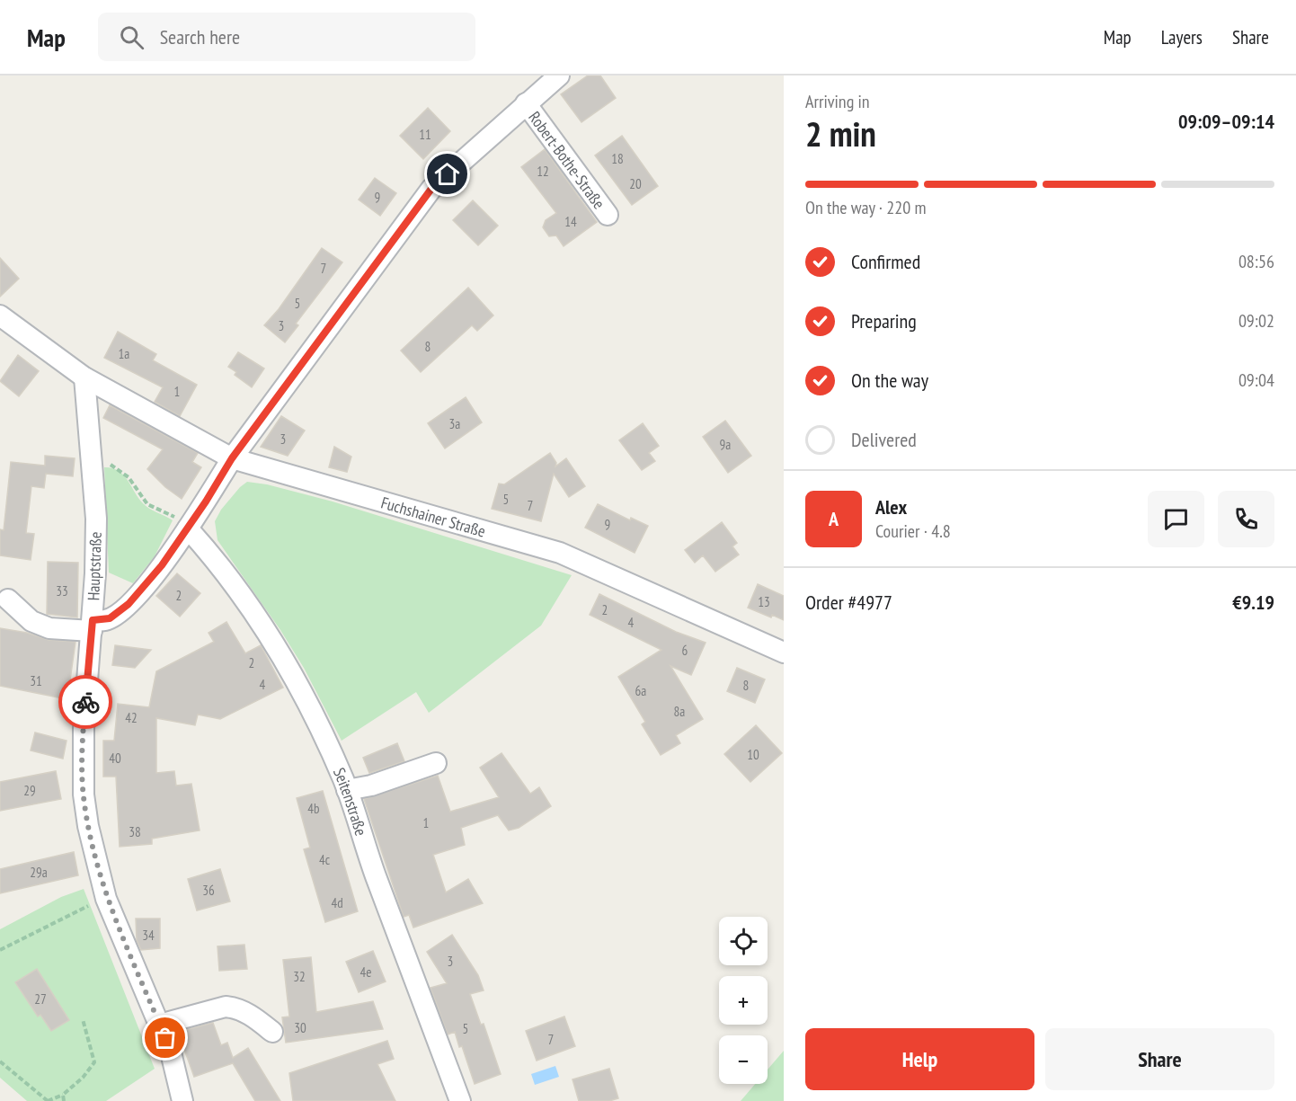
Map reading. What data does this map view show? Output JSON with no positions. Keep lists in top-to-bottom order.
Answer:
{
  "streets": {
    "street": [
      "Robert-Bothe-Straße",
      "Fuchshainer Straße",
      "Hauptstraße",
      "Seitenstraße"
    ]
  },
  "crossings": [
    ["Robert-Bothe-Straße", "Fuchshainer Straße"],
    ["Robert-Bothe-Straße", "Hauptstraße"],
    ["Robert-Bothe-Straße", "Seitenstraße"],
    ["Fuchshainer Straße", "Hauptstraße"]
  ],
  "house_numbers": [
    "11",
    "18",
    "12",
    "20",
    "9",
    "14",
    "7",
    "5",
    "3",
    "8",
    "1a",
    "1",
    "3a",
    "3",
    "9a",
    "5",
    "7",
    "9",
    "33",
    "2",
    "13",
    "2",
    "4",
    "6",
    "2",
    "31",
    "4",
    "8",
    "6a",
    "8a",
    "42",
    "10",
    "40",
    "29",
    "4b",
    "1",
    "38",
    "4c",
    "29a",
    "36",
    "4d",
    "34",
    "3",
    "4e",
    "32",
    "27",
    "30",
    "5",
    "7"
  ],
  "page": {
    "header": "Map",
    "search": "Search here",
    "nav": ["Map", "Layers", "Share"],
    "heading": ["2 min", "Arriving in", "09:09–09:14"],
    "panel": [
      "Alex",
      "Courier · 4.8",
      "Order #4977",
      "€9.19"
    ],
    "bar": "On the way · 220 m",
    "list": [
      ["Confirmed", "08:56"],
      ["Preparing", "09:02"],
      ["On the way", "09:04"],
      "Delivered"
    ],
    "round": "A",
    "map_buttons": ["+", "−"],
    "buttons": ["Help", "Share"]
  }
}
